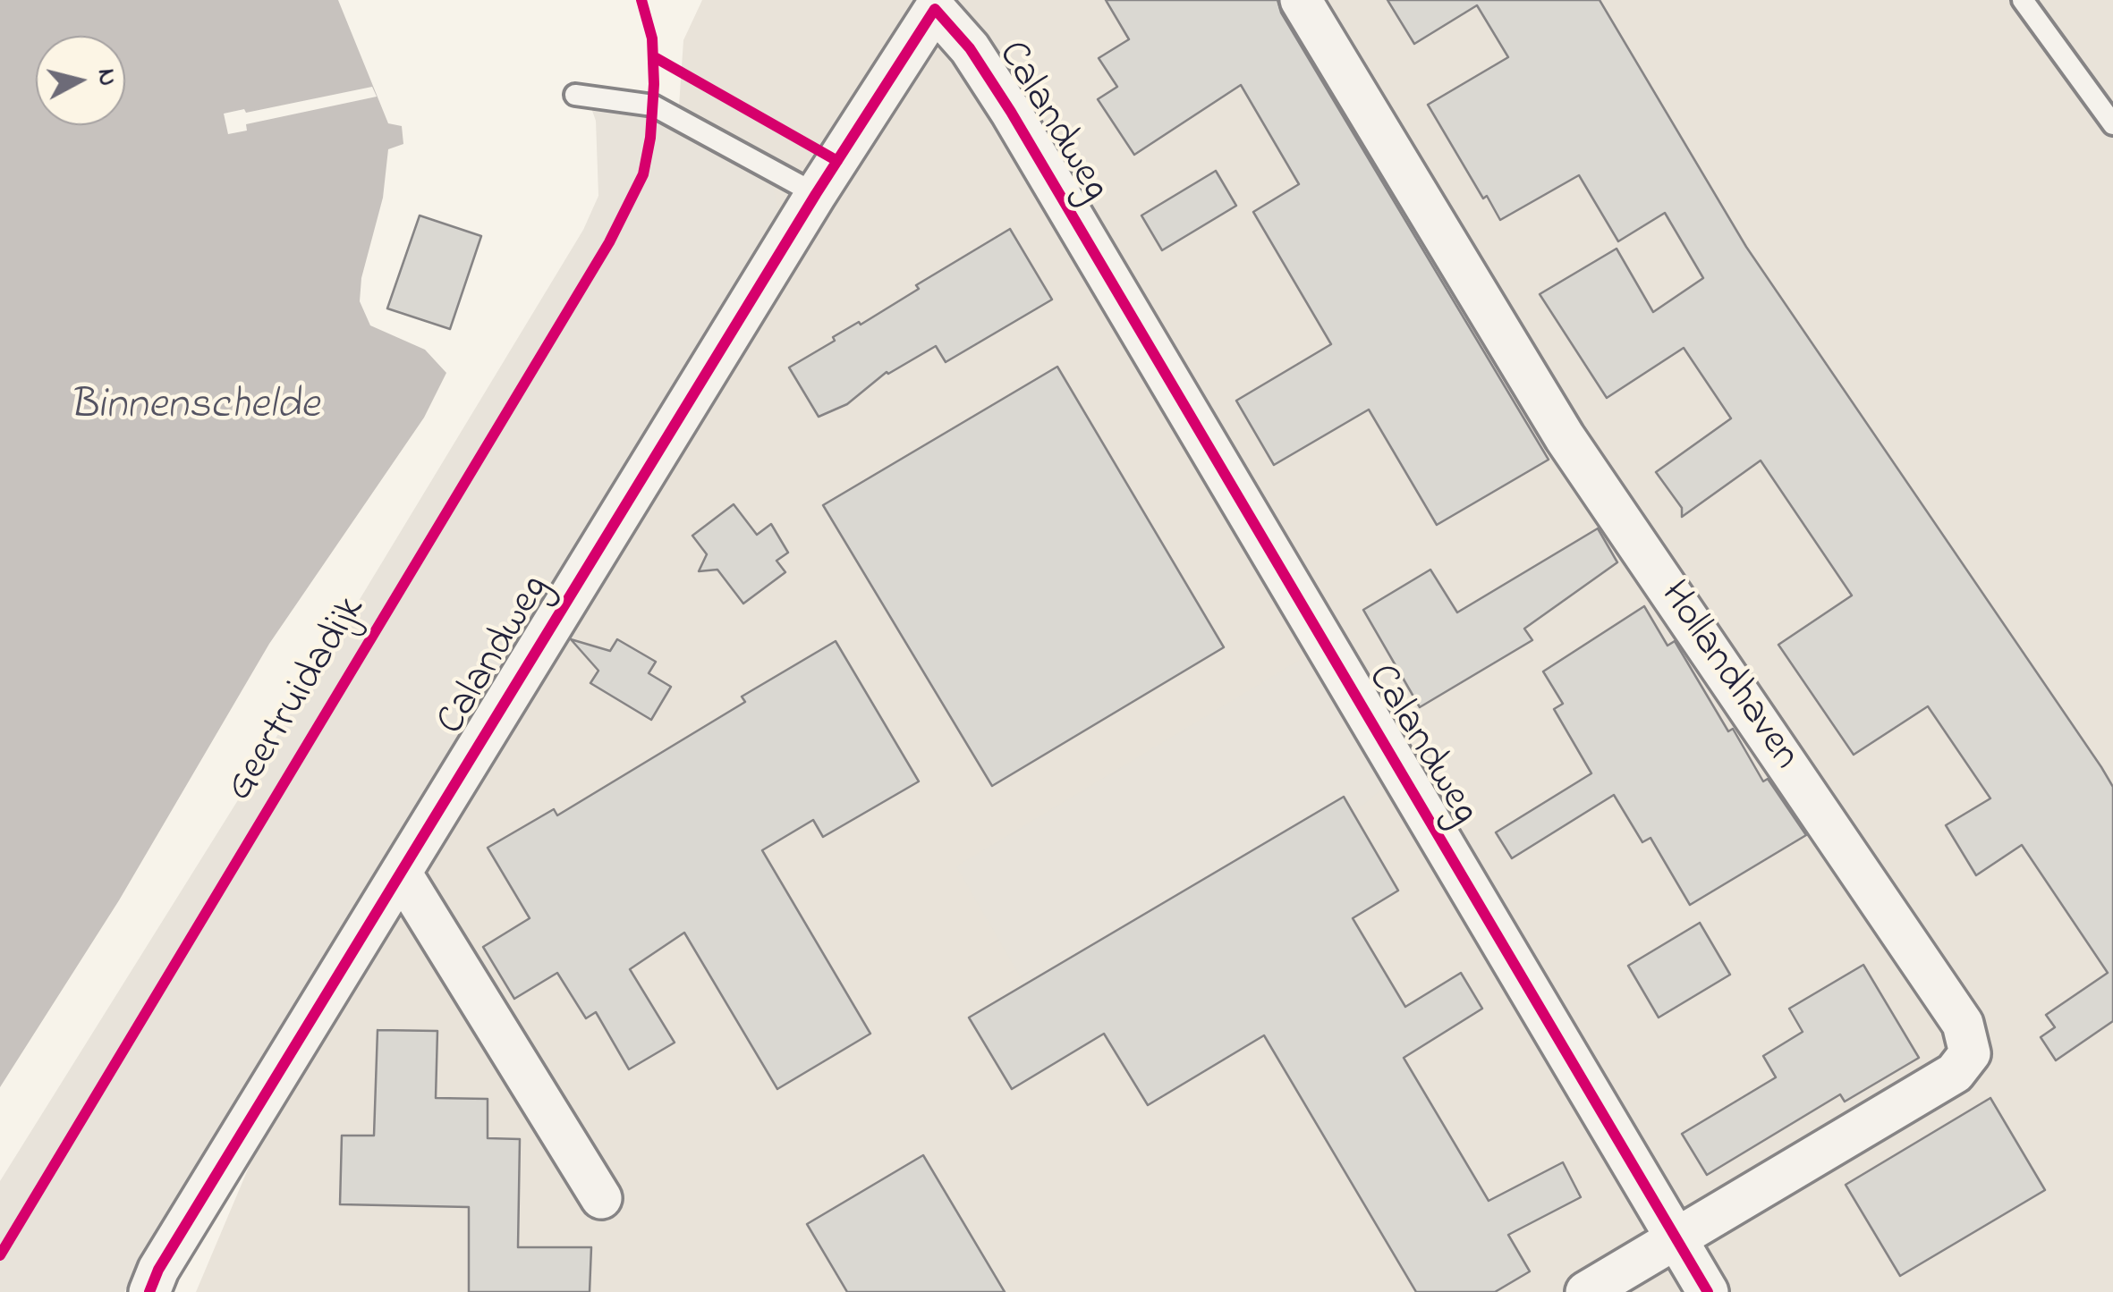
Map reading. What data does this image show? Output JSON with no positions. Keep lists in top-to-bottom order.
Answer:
{
  "streets": {
    "street": ["Calandweg", "Hollandhaven"],
    "cycle path": ["Geertruidadijk"]
  },
  "crossings": [
    ["Calandweg", "Hollandhaven"]
  ],
  "water": ["Binnenschelde"],
  "north": "right"
}
